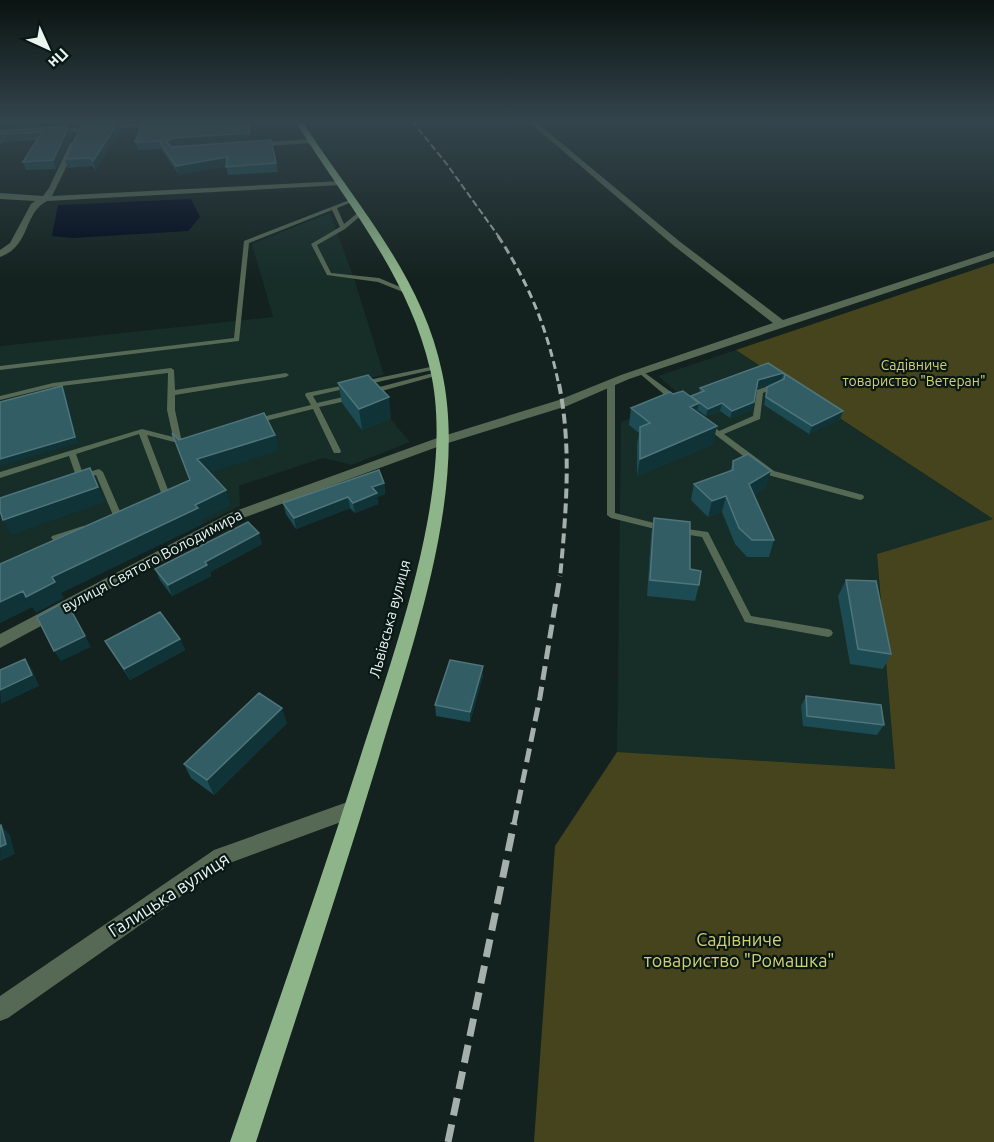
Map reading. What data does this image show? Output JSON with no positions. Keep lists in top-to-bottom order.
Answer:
{
  "streets": {
    "main road": ["Львівська вулиця"],
    "street": ["вулиця Святого Володимира", "Галицька вулиця"]
  },
  "crossings": [
    ["вулиця Святого Володимира", "Львівська вулиця"],
    ["Львівська вулиця", "Галицька вулиця"]
  ],
  "parks": ["Садівниче товариство \"Ветеран\"", "Садівниче товариство \"Ромашка\""],
  "north": "bottom right"
}
